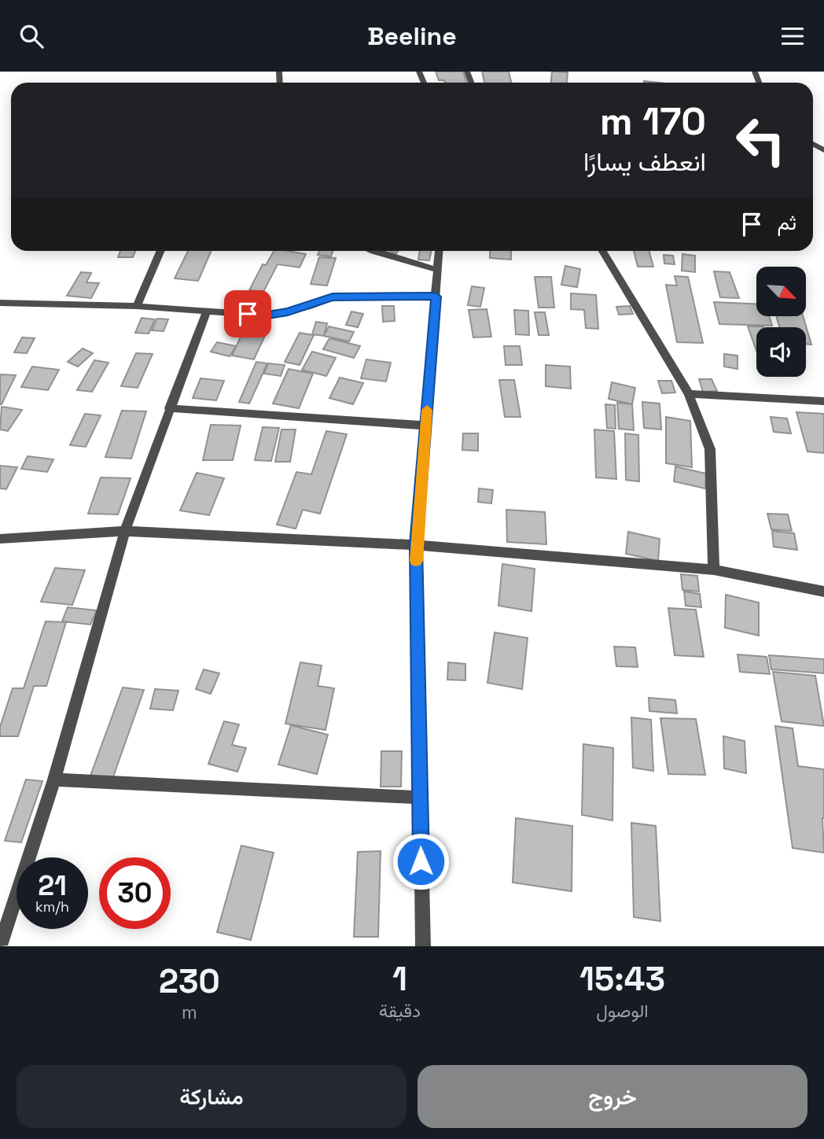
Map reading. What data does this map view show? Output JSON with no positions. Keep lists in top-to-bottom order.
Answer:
{
  "north": "bottom right",
  "page": {
    "header": "Beeline",
    "turn": ["170 m", "انعطف يسارًا"],
    "then": "ثم",
    "speed": "21 km/h",
    "limit": "30",
    "eta": [
      "15:43",
      "الوصول",
      "1",
      "دقيقة",
      "230",
      "m"
    ],
    "buttons": ["خروج", "مشاركة"]
  }
}
